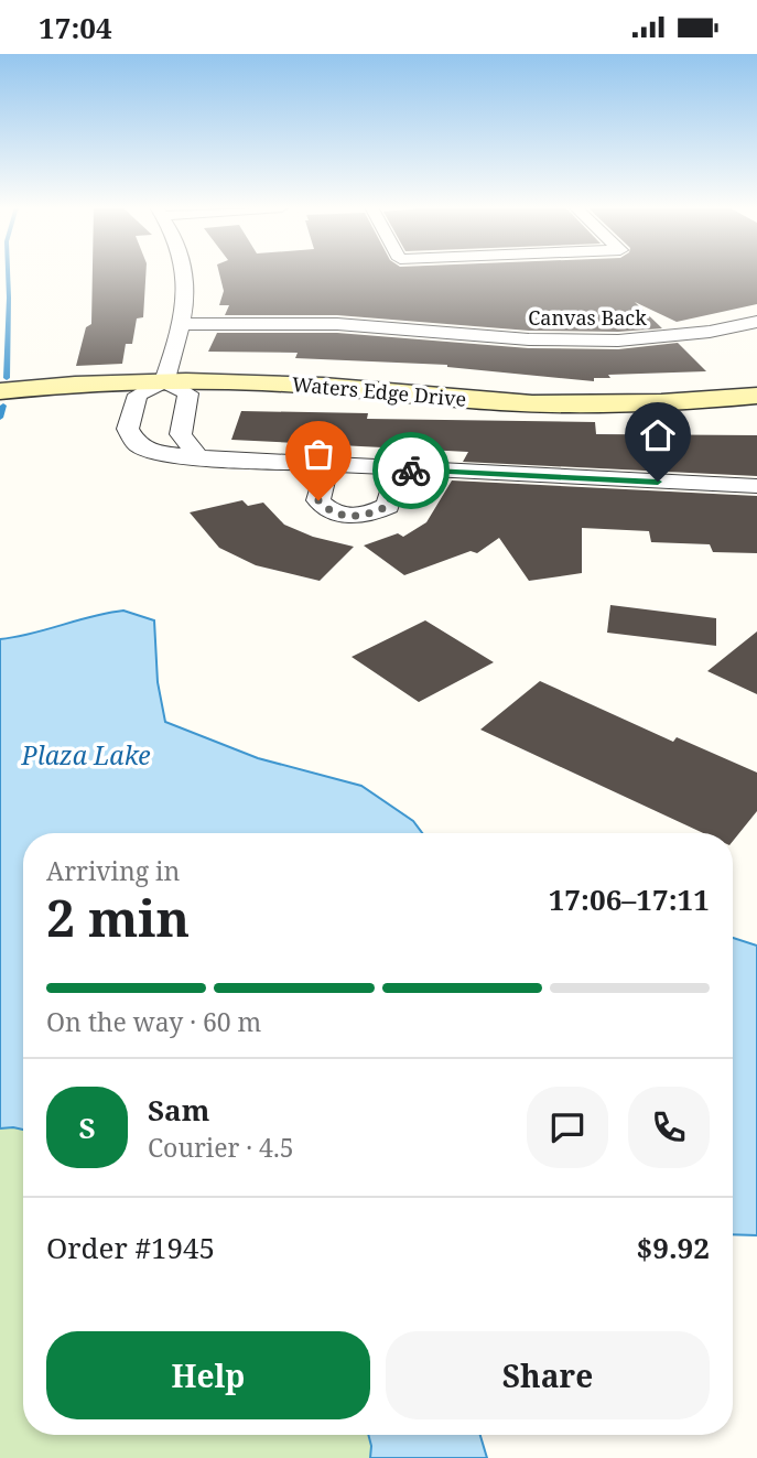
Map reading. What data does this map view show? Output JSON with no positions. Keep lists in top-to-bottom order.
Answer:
{
  "streets": {
    "street": ["Canvas Back", "Waters Edge Drive"]
  },
  "water": ["Plaza Lake"],
  "page": {
    "status": "17:04",
    "heading": ["2 min", "Arriving in", "17:06–17:11"],
    "panel": [
      "Sam",
      "Courier · 4.5",
      "Order #1945",
      "$9.92"
    ],
    "bar": "On the way · 60 m",
    "round": "S",
    "buttons": ["Help", "Share"]
  }
}
